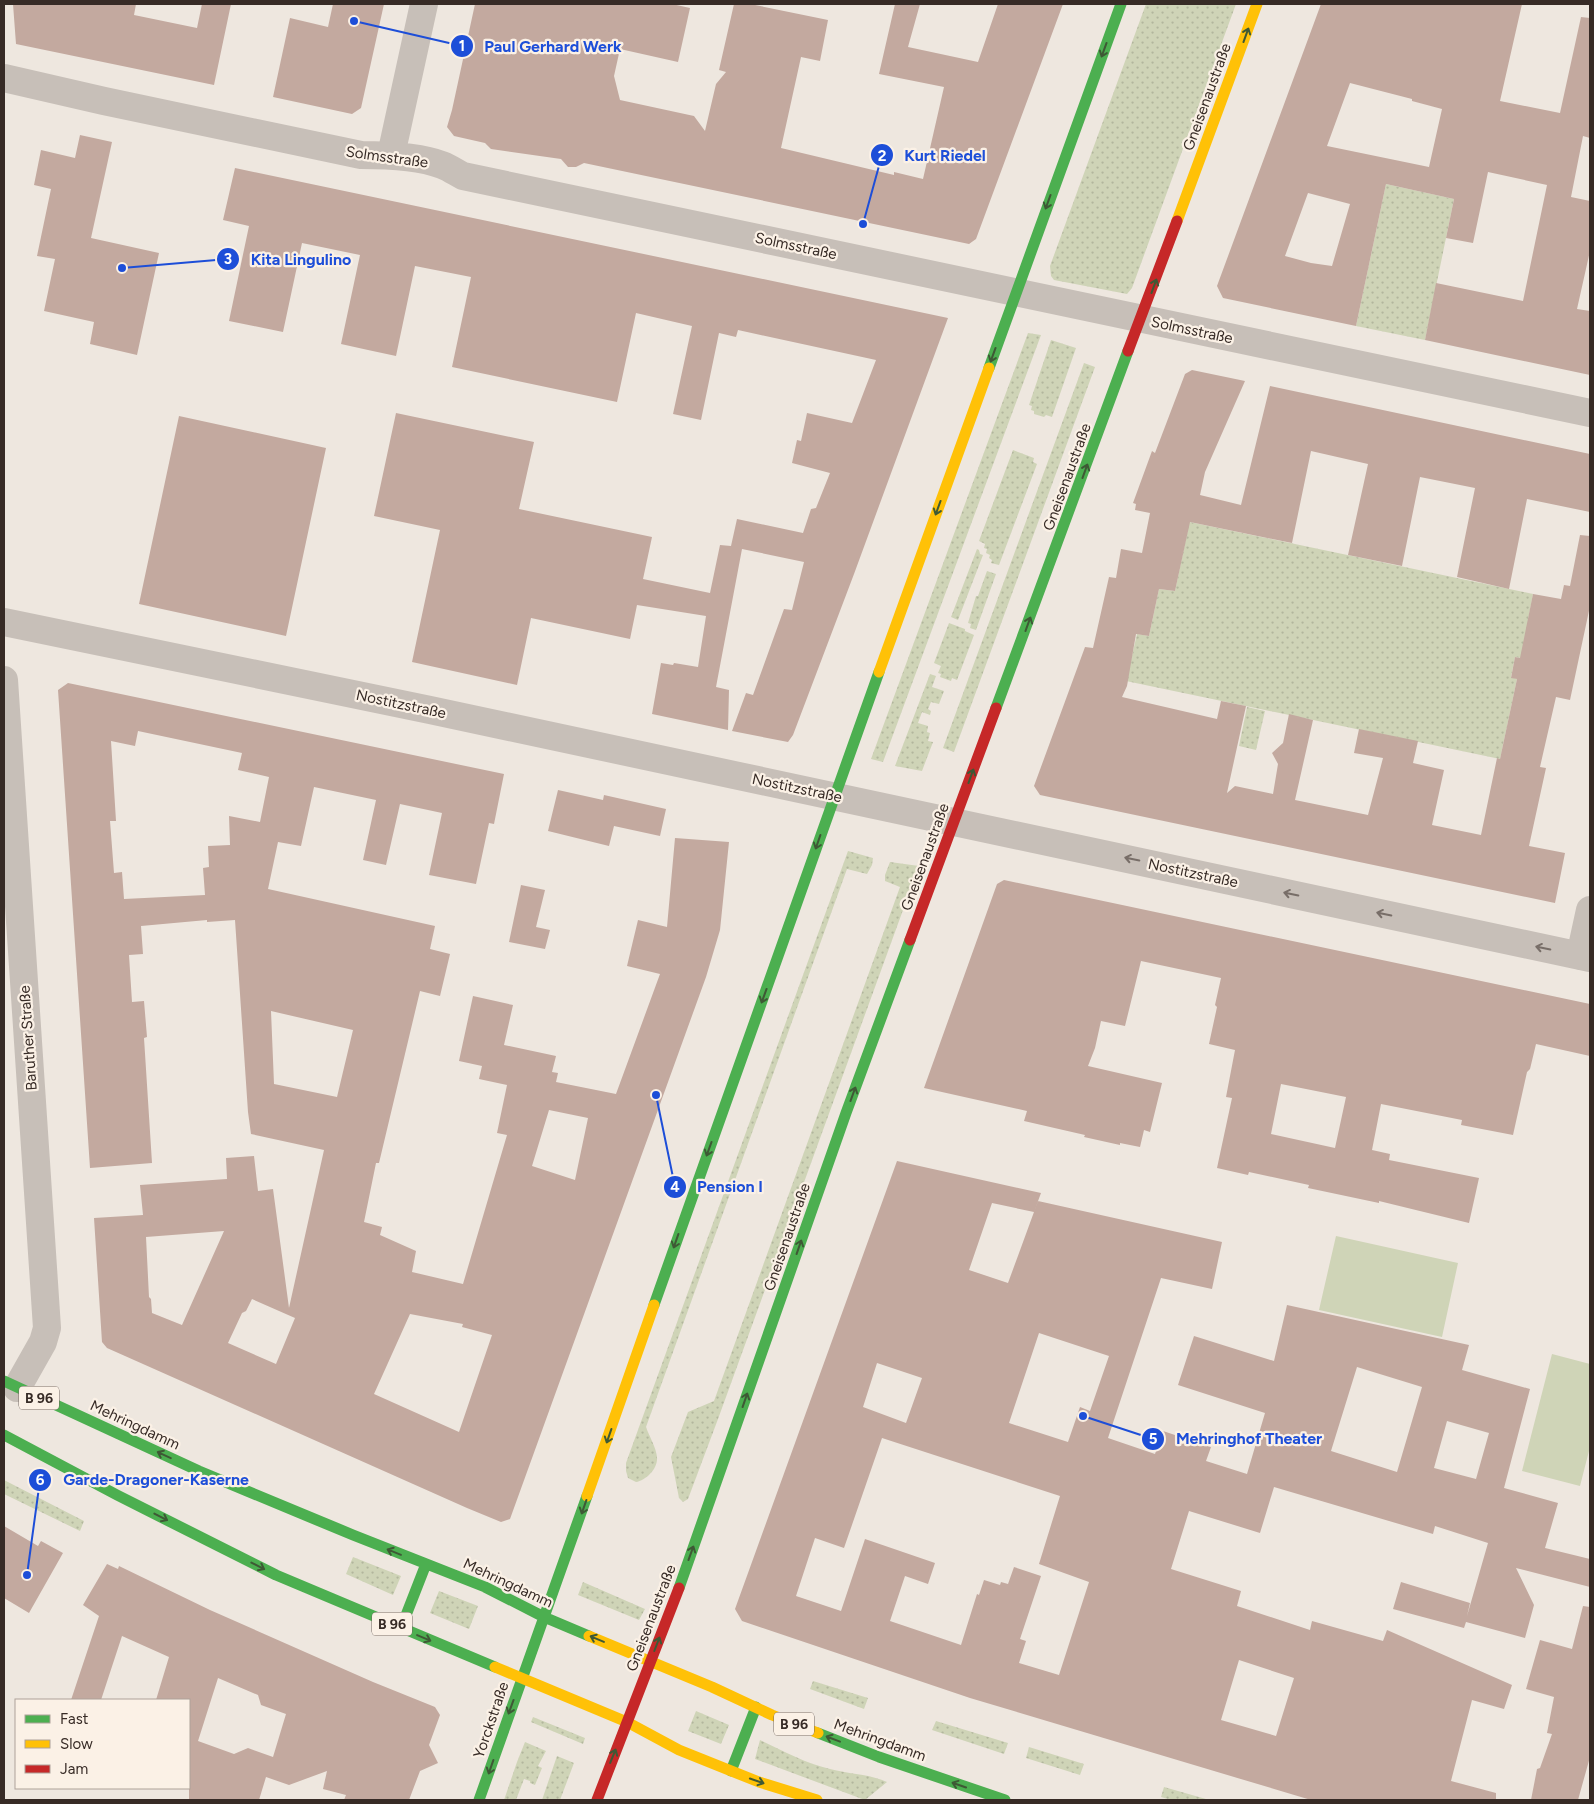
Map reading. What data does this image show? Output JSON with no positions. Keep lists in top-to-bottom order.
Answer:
{
  "streets": {
    "main road": [
      "Gneisenaustraße",
      "B 96",
      "Mehringdamm",
      "Yorckstraße"
    ],
    "street": ["Solmsstraße", "Nostitzstraße", "Baruther Straße"]
  },
  "crossings": [
    ["Gneisenaustraße", "Solmsstraße"],
    ["Gneisenaustraße", "Nostitzstraße"],
    ["Gneisenaustraße", "B 96"],
    ["Gneisenaustraße", "Mehringdamm"],
    ["Baruther Straße", "Mehringdamm"],
    ["B 96", "Yorckstraße"],
    ["Mehringdamm", "Yorckstraße"]
  ],
  "one_way": ["Gneisenaustraße", "Nostitzstraße", "Yorckstraße"],
  "places": [
    "Paul Gerhard Werk",
    "Kurt Riedel",
    "Kita Lingulino",
    "Pension I",
    "Mehringhof Theater",
    "Garde-Dragoner-Kaserne"
  ],
  "legend": ["Fast", "Slow", "Jam"]
}
